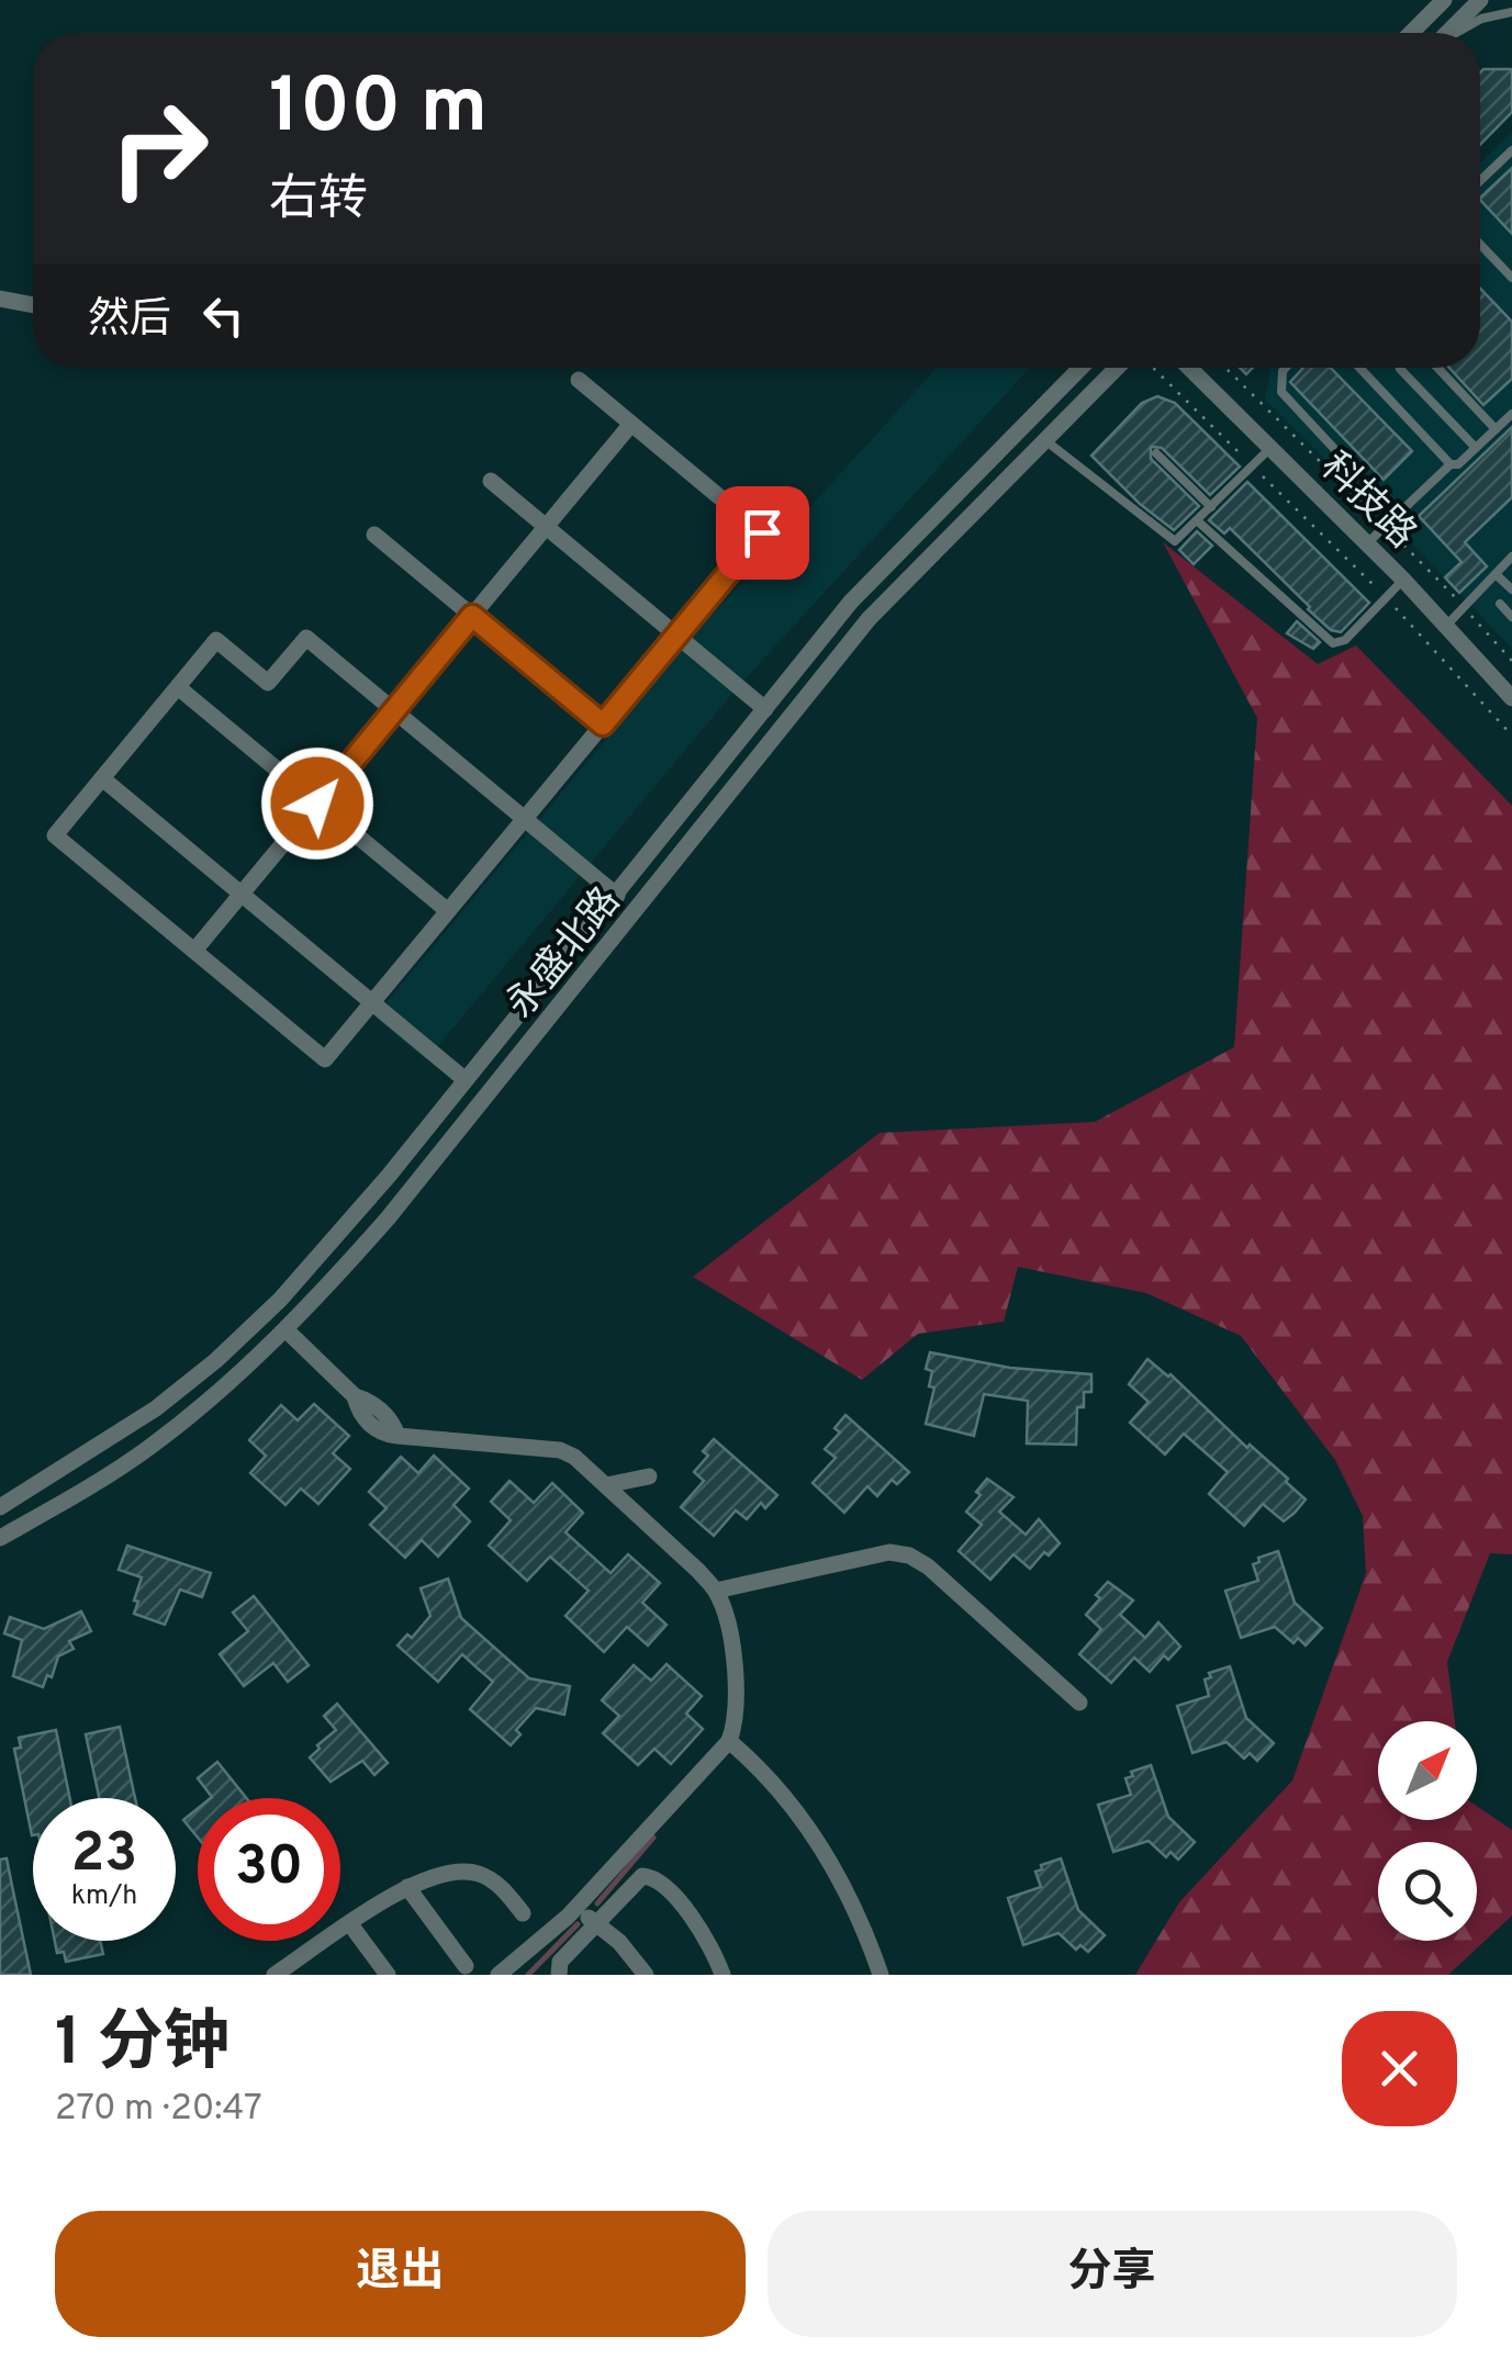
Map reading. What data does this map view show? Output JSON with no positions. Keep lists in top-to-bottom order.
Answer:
{
  "streets": {
    "street": ["科技路", "永盛北路"]
  },
  "north": "top right",
  "page": {
    "turn": ["100 m", "右转"],
    "then": "然后",
    "speed": "23 km/h",
    "limit": "30",
    "heading": ["1 分钟", "270 m · 20:47"],
    "buttons": ["退出", "分享"]
  }
}
